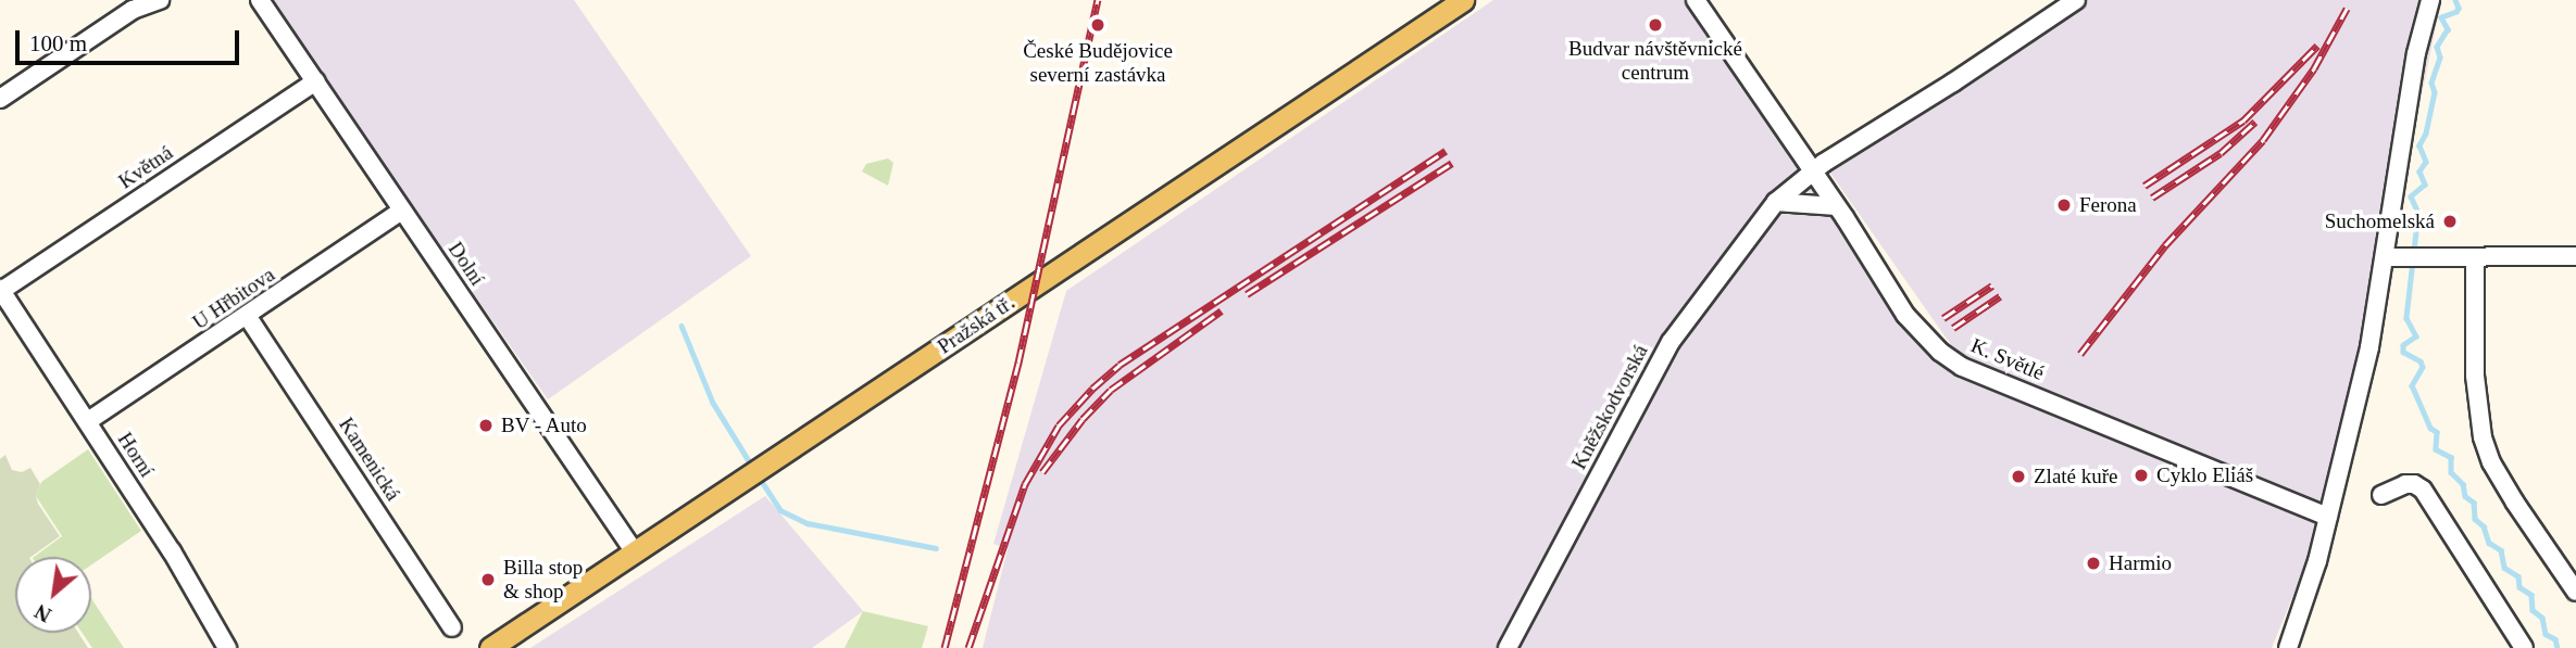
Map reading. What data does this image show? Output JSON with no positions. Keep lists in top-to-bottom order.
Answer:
{
  "streets": {
    "main road": ["Pražská tř."],
    "street": [
      "Květná",
      "Dolní",
      "U Hřbitova",
      "K. Světlé",
      "Kněžskodvorská",
      "Horní",
      "Kamenická"
    ]
  },
  "crossings": [
    ["Květná", "Dolní"],
    ["Květná", "Horní"],
    ["Dolní", "U Hřbitova"],
    ["Dolní", "Pražská tř."],
    ["U Hřbitova", "Horní"],
    ["U Hřbitova", "Kamenická"],
    ["K. Světlé", "Kněžskodvorská"]
  ],
  "places": [
    "České Budějovice severní zastávka",
    "Budvar návštěvnické centrum",
    "Ferona",
    "Suchomelská",
    "BV - Auto",
    "Cyklo Eliáš",
    "Zlaté kuře",
    "Harmio",
    "Billa stop & shop"
  ],
  "scale_bar": "100 m",
  "north": "bottom left"
}
